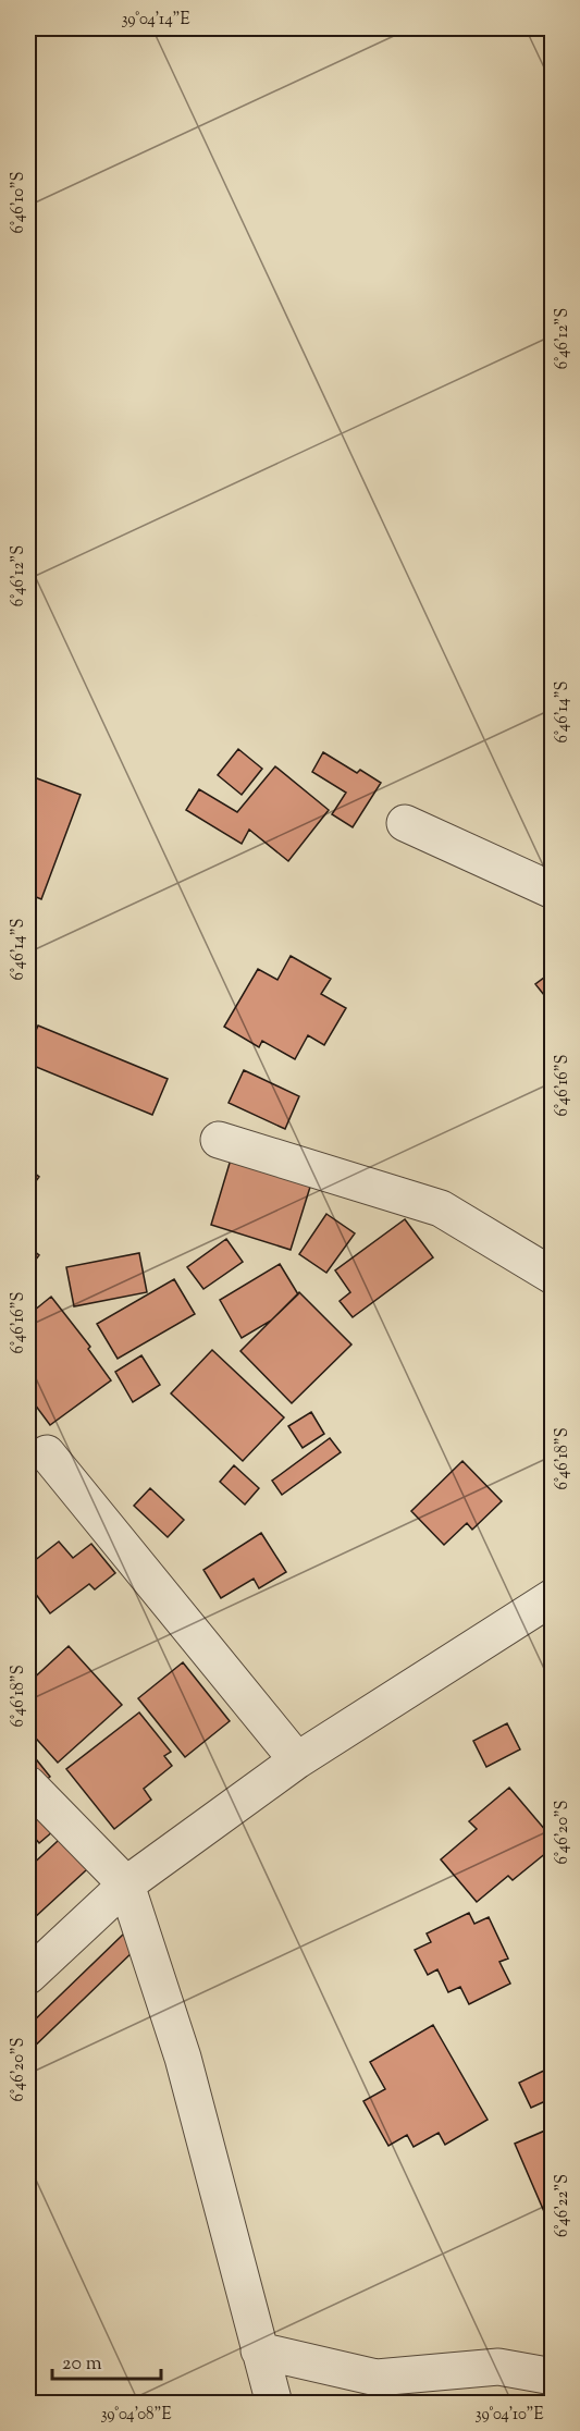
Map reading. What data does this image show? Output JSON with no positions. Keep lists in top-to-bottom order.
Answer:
{
  "scale_bar": "20 m",
  "coordinates": [
    "39°04'14\"E",
    "6°46'10\"S",
    "6°46'12\"S",
    "6°46'14\"S",
    "6°46'16\"S",
    "6°46'18\"S",
    "6°46'20\"S",
    "6°46'22\"S",
    "39°04'08\"E",
    "39°04'10\"E"
  ]
}
